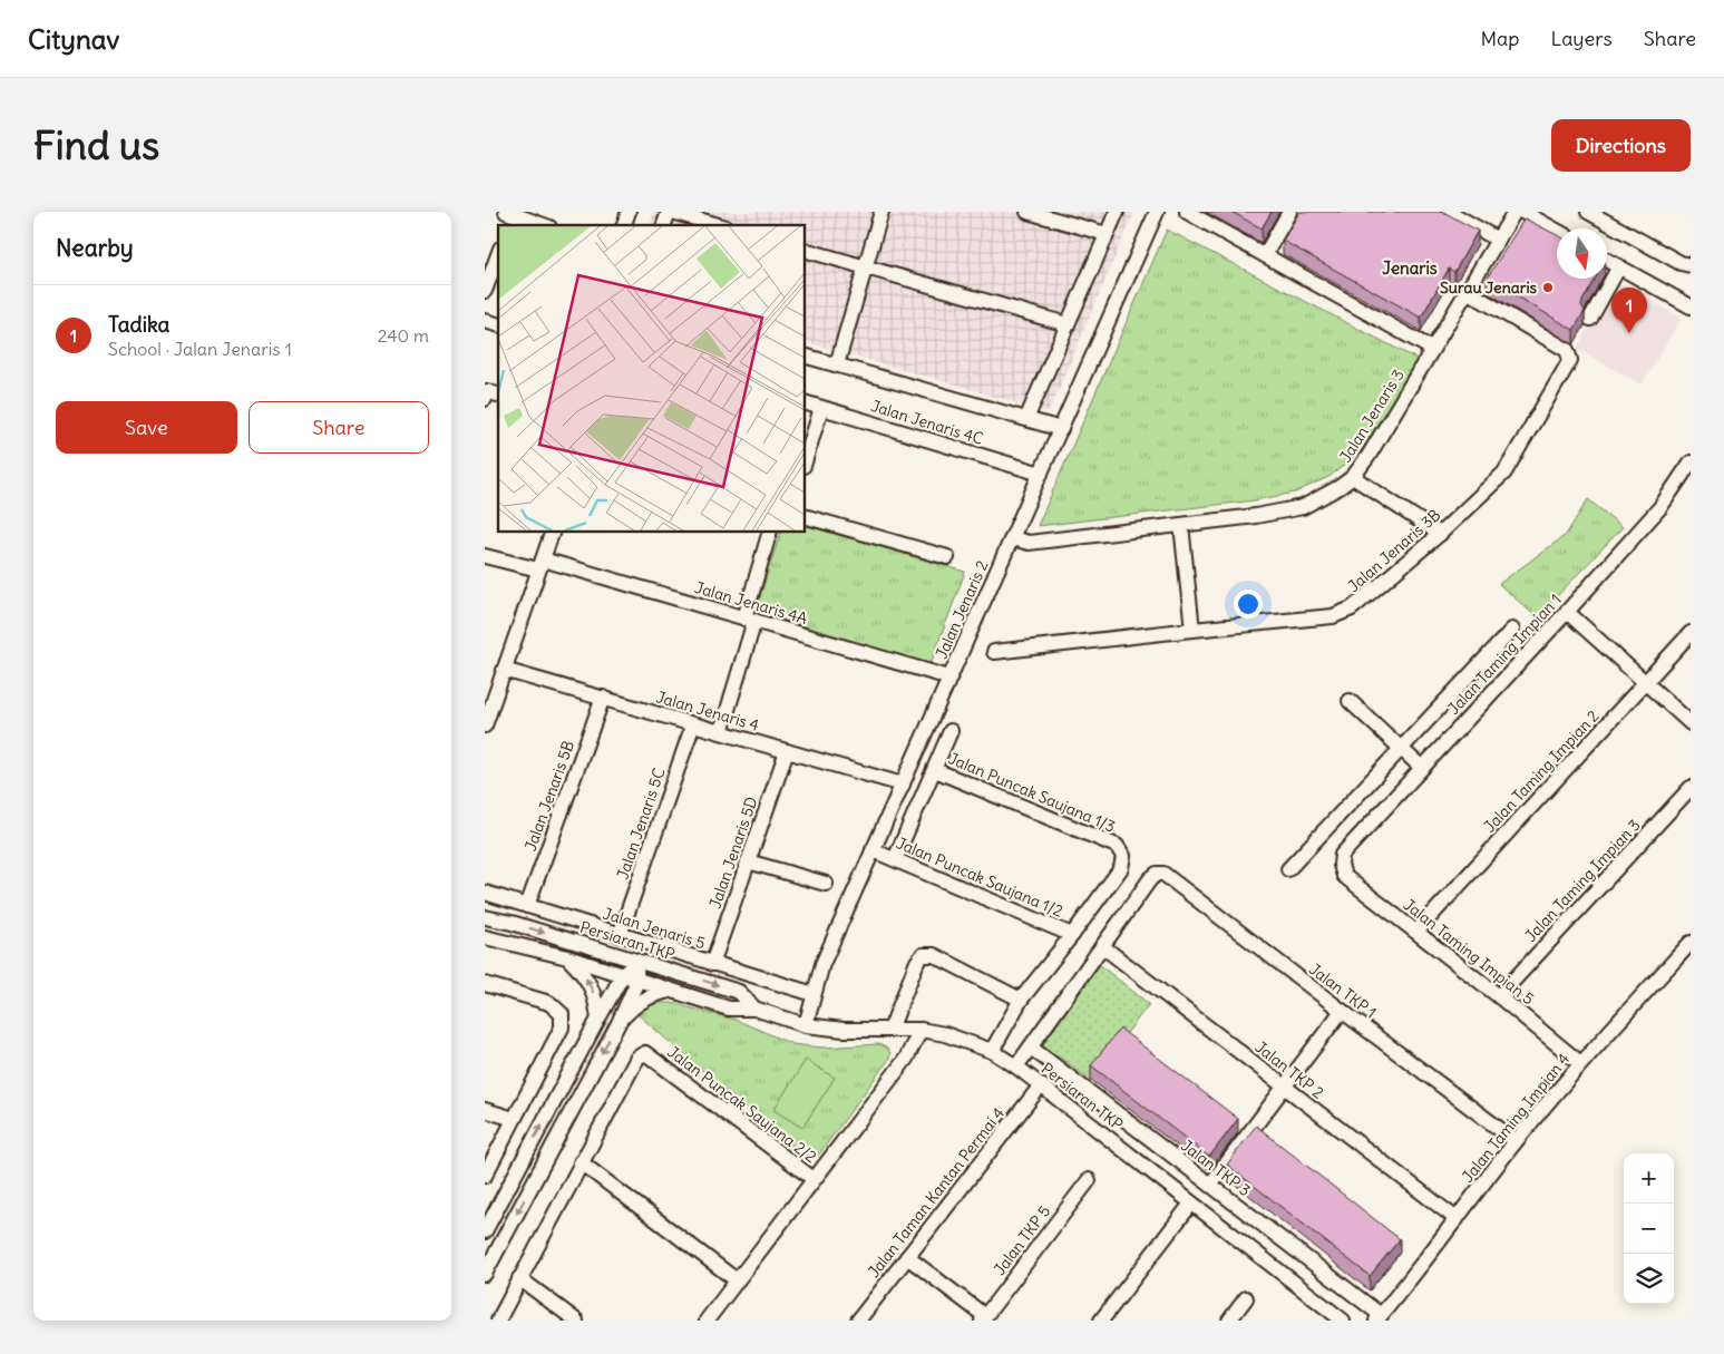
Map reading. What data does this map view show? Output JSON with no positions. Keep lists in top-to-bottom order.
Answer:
{
  "streets": {
    "street": [
      "Jalan Jenaris 3",
      "Jalan Jenaris 4C",
      "Jalan Jenaris 3B",
      "Jalan Jenaris 4A",
      "Jalan Jenaris 2",
      "Jalan Taming Impian 1",
      "Jalan Jenaris 4",
      "Jalan Taming Impian 2",
      "Jalan Puncak Saujana 1/3",
      "Jalan Jenaris 5B",
      "Jalan Jenaris 5C",
      "Jalan Jenaris 5D",
      "Jalan Puncak Saujana 1/2",
      "Jalan Taming Impian 3",
      "Jalan Jenaris 5",
      "Persiaran TKP",
      "Jalan Taming Impian 5",
      "Jalan TKP 1",
      "Jalan TKP 2",
      "Jalan Puncak Saujana 2/2",
      "Jalan Taming Impian 4",
      "Jalan TKP 3",
      "Jalan Taman Kantan Permai 4",
      "Jalan TKP 5"
    ]
  },
  "crossings": [
    ["Jalan Jenaris 3", "Jalan Jenaris 3B"],
    ["Jalan Jenaris 3", "Jalan Jenaris 2"],
    ["Jalan Jenaris 4C", "Jalan Jenaris 2"],
    ["Jalan Jenaris 4A", "Jalan Jenaris 2"],
    ["Jalan Jenaris 2", "Jalan Jenaris 4"],
    ["Jalan Jenaris 2", "Jalan Puncak Saujana 1/2"],
    ["Jalan Jenaris 2", "Jalan Jenaris 5"],
    ["Jalan Jenaris 2", "Persiaran TKP"],
    ["Jalan Taming Impian 1", "Jalan Taming Impian 5"],
    ["Jalan Jenaris 4", "Jalan Jenaris 5B"],
    ["Jalan Jenaris 4", "Jalan Jenaris 5C"],
    ["Jalan Jenaris 4", "Jalan Jenaris 5D"],
    ["Jalan Taming Impian 2", "Jalan Taming Impian 5"],
    ["Jalan Puncak Saujana 1/3", "Jalan Puncak Saujana 1/2"],
    ["Jalan Jenaris 5B", "Jalan Jenaris 5"],
    ["Jalan Jenaris 5C", "Jalan Jenaris 5"],
    ["Jalan Jenaris 5D", "Jalan Jenaris 5"],
    ["Jalan Taming Impian 3", "Jalan Taming Impian 5"],
    ["Persiaran TKP", "Jalan Taman Kantan Permai 4"],
    ["Jalan Taming Impian 5", "Jalan Taming Impian 4"],
    ["Jalan TKP 1", "Jalan TKP 2"],
    ["Jalan TKP 1", "Jalan Taming Impian 4"],
    ["Jalan TKP 2", "Jalan Taming Impian 4"],
    ["Jalan Taming Impian 4", "Jalan TKP 3"]
  ],
  "districts": ["Jenaris"],
  "places": ["Surau Jenaris"],
  "north": "bottom",
  "page": {
    "header": "Citynav",
    "nav": ["Map", "Layers", "Share"],
    "buttons": [
      "Directions",
      ["Save", "Share"]
    ],
    "title": "Find us",
    "heading": "Nearby",
    "list": [
      {
        "mark": "1",
        "name": "Tadika",
        "note": "School · Jalan Jenaris 1",
        "value": "240 m"
      }
    ],
    "pins": "1",
    "map_buttons": ["+", "−"]
  }
}
